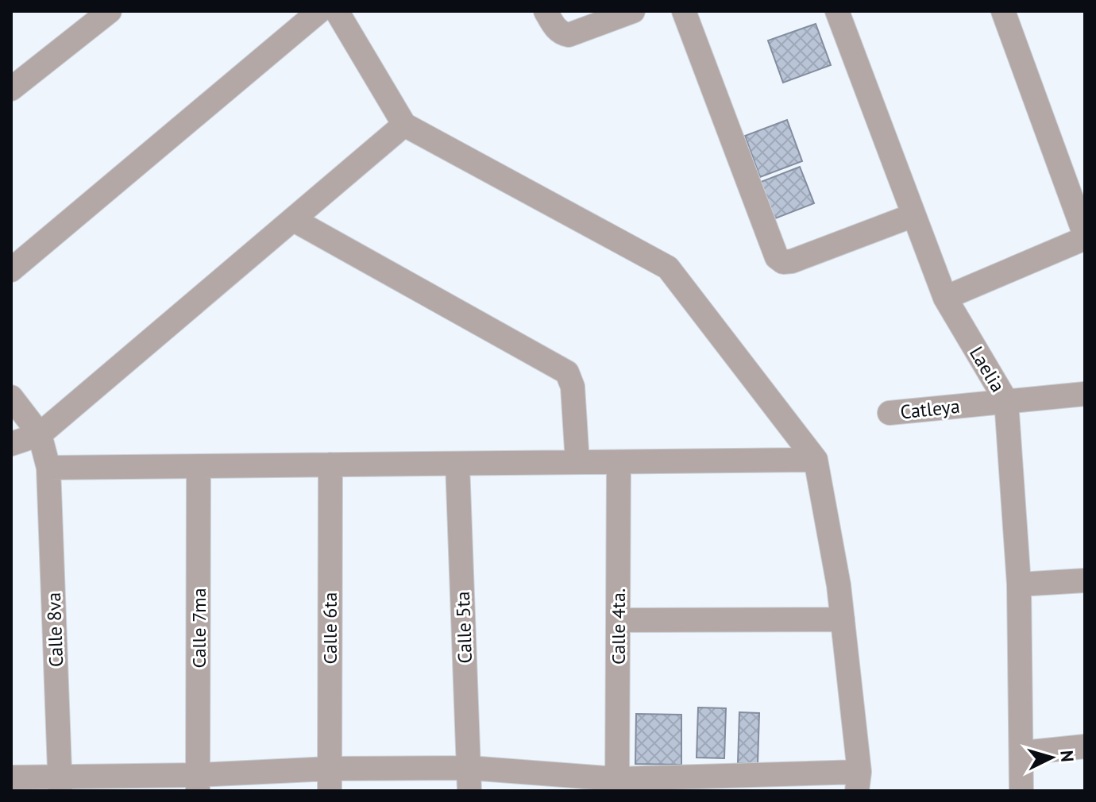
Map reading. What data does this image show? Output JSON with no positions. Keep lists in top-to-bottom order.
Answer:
{
  "streets": {
    "street": [
      "Laelia",
      "Catleya",
      "Calle 4ta.",
      "Calle 5ta",
      "Calle 7ma",
      "Calle 6ta",
      "Calle 8va"
    ]
  },
  "crossings": [
    ["Laelia", "Catleya"]
  ],
  "north": "right"
}
